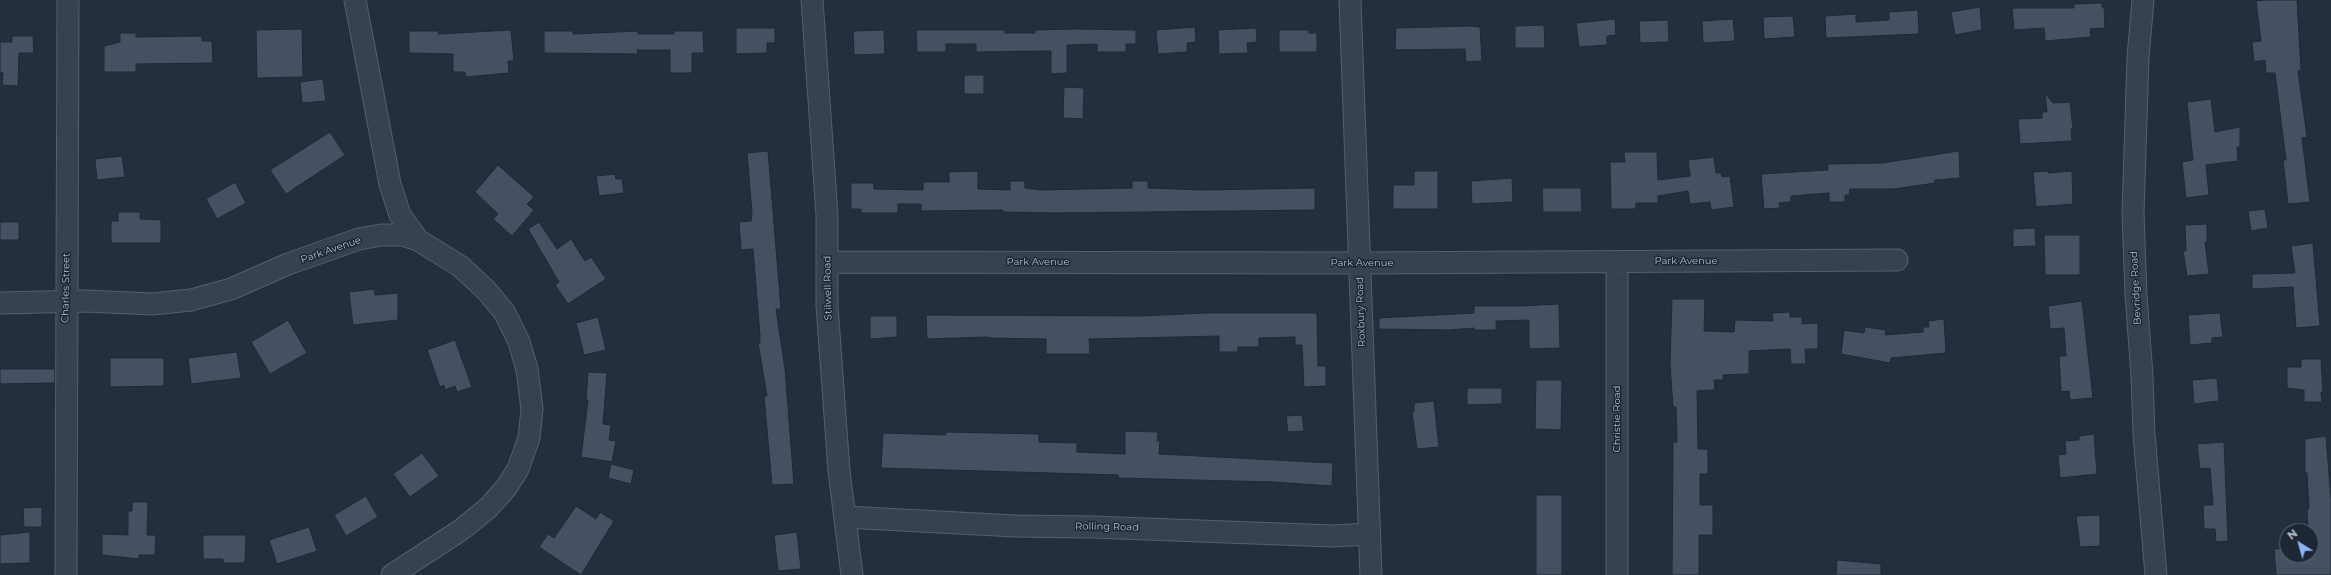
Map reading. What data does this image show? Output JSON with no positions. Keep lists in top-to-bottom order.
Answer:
{
  "streets": {
    "street": [
      "Park Avenue",
      "Charles Street",
      "Stilwell Road",
      "Bevridge Road",
      "Roxbury Road",
      "Christie Road",
      "Rolling Road"
    ]
  },
  "crossings": [
    ["Park Avenue", "Charles Street"],
    ["Park Avenue", "Stilwell Road"],
    ["Park Avenue", "Roxbury Road"],
    ["Park Avenue", "Christie Road"],
    ["Stilwell Road", "Rolling Road"],
    ["Roxbury Road", "Rolling Road"]
  ],
  "north": "top left"
}
